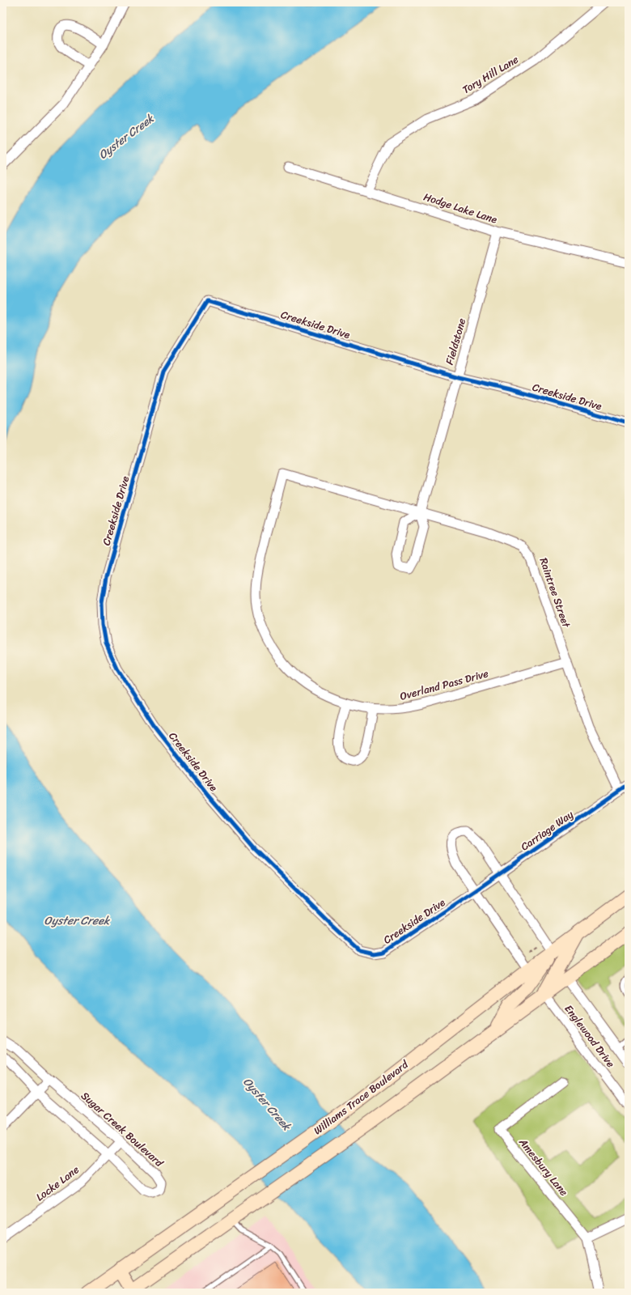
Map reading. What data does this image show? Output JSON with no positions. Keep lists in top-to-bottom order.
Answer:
{
  "streets": {
    "main road": ["Williams Trace Boulevard"],
    "street": [
      "Tory Hill Lane",
      "Hodge Lake Lane",
      "Creekside Drive",
      "Fieldstone",
      "Raintree Street",
      "Overland Pass Drive",
      "Carriage Way",
      "Englewood Drive",
      "Sugar Creek Boulevard",
      "Amesbury Lane",
      "Locke Lane"
    ]
  },
  "crossings": [
    ["Tory Hill Lane", "Hodge Lake Lane"],
    ["Hodge Lake Lane", "Fieldstone"],
    ["Creekside Drive", "Fieldstone"],
    ["Creekside Drive", "Carriage Way"],
    ["Fieldstone", "Raintree Street"],
    ["Raintree Street", "Overland Pass Drive"],
    ["Raintree Street", "Carriage Way"],
    ["Sugar Creek Boulevard", "Locke Lane"]
  ],
  "water": ["Oyster Creek"]
}
